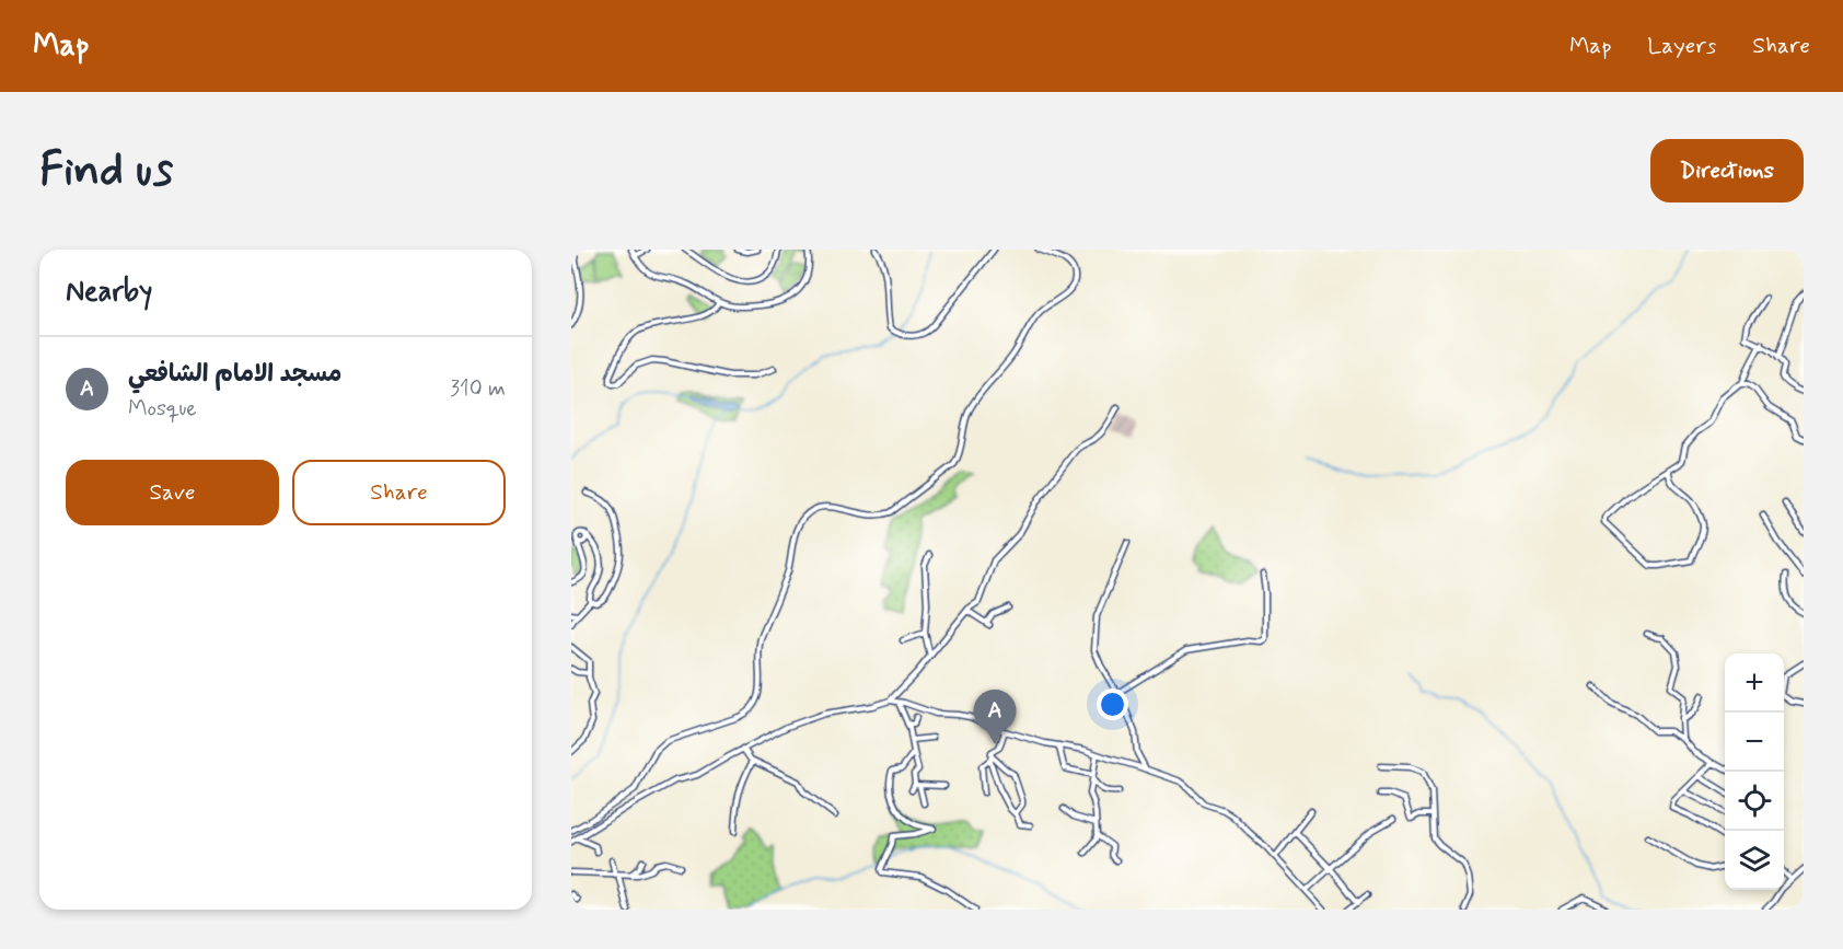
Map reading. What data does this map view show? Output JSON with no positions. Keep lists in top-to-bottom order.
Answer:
{
  "page": {
    "header": "Map",
    "nav": ["Map", "Layers", "Share"],
    "buttons": [
      "Directions",
      ["Save", "Share"]
    ],
    "title": "Find us",
    "heading": "Nearby",
    "list": [
      {
        "mark": "A",
        "name": "مسجد الامام الشافعي",
        "note": "Mosque",
        "value": "310 m"
      }
    ],
    "map_buttons": ["+", "−"],
    "pins": "A"
  }
}
